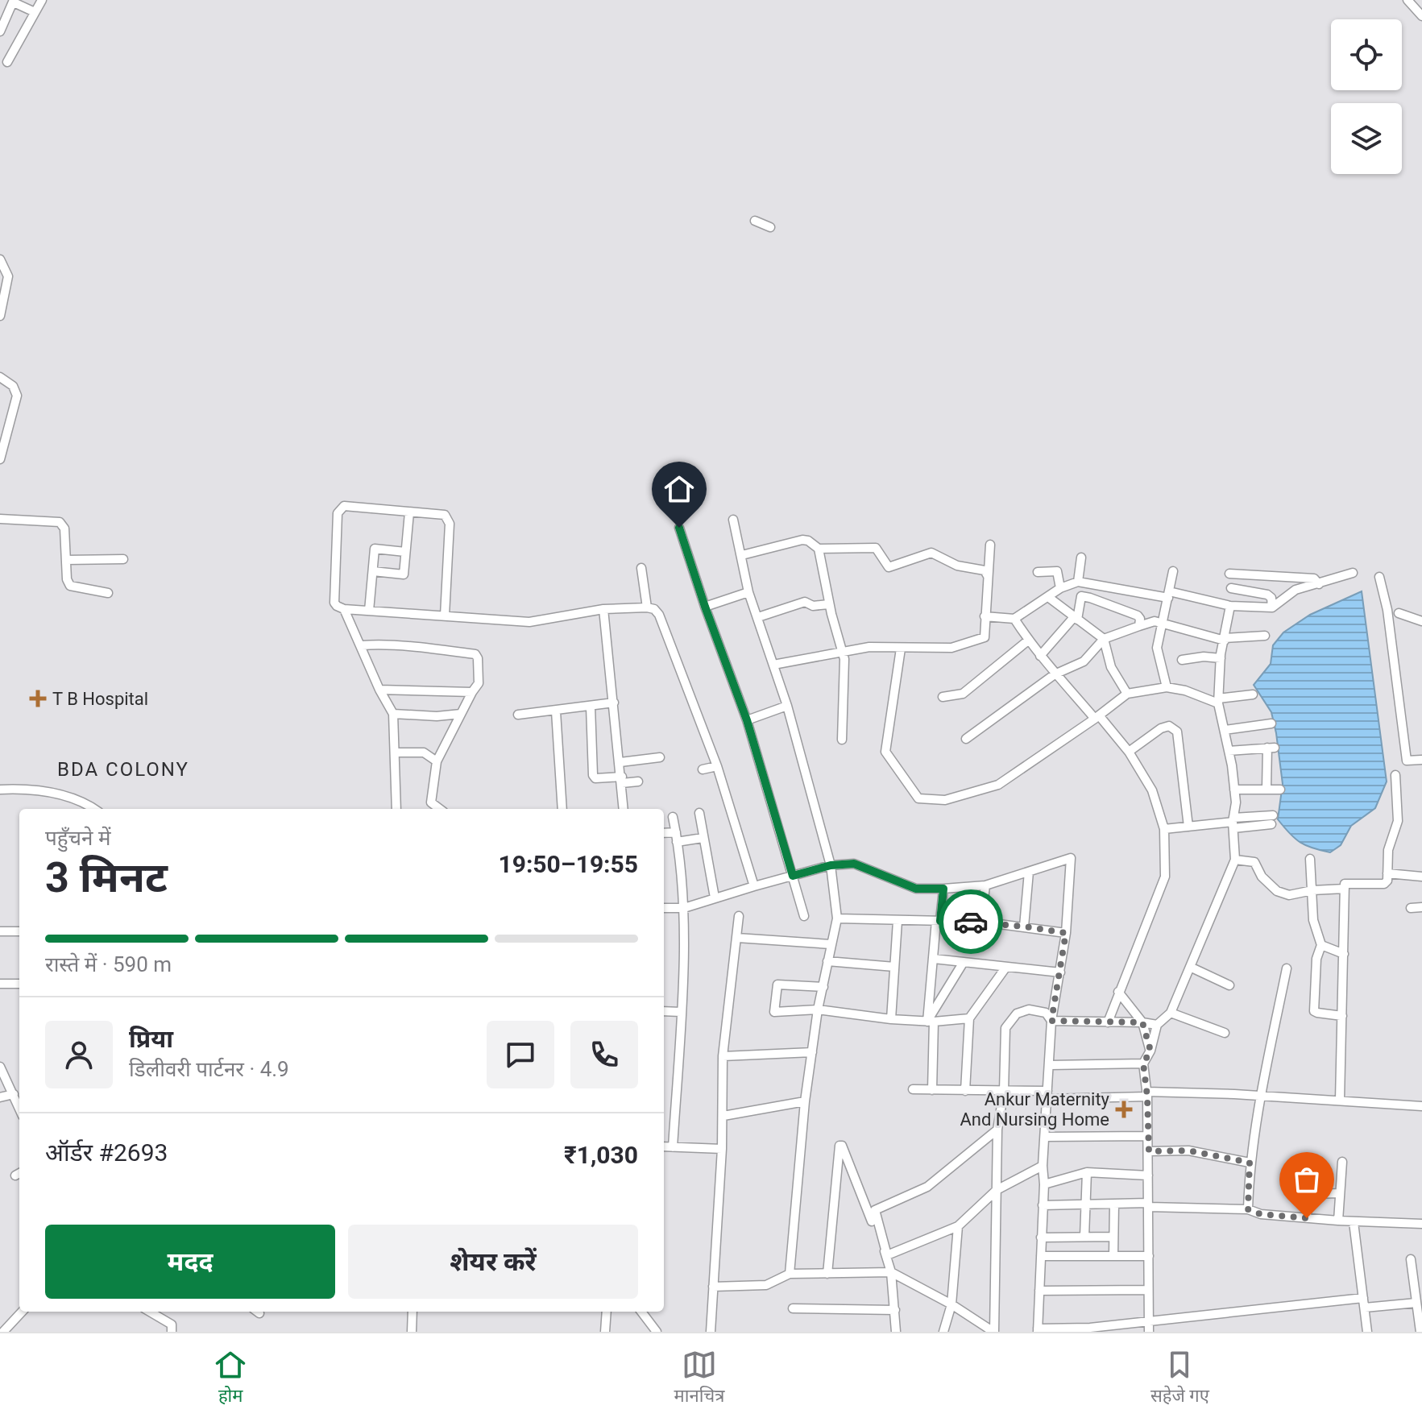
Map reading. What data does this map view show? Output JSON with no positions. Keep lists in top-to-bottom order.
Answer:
{
  "districts": ["BDA COLONY"],
  "places": {
    "health": ["T B Hospital", "Ankur Maternity And Nursing Home"]
  },
  "page": {
    "heading": ["3 मिनट", "पहुँचने में", "19:50–19:55"],
    "panel": [
      "प्रिया",
      "डिलीवरी पार्टनर · 4.9",
      "ऑर्डर #2693",
      "₹1,030"
    ],
    "bar": "रास्ते में · 590 m",
    "buttons": ["मदद", "शेयर करें"],
    "tabs": ["होम", "मानचित्र", "सहेजे गए"]
  }
}
